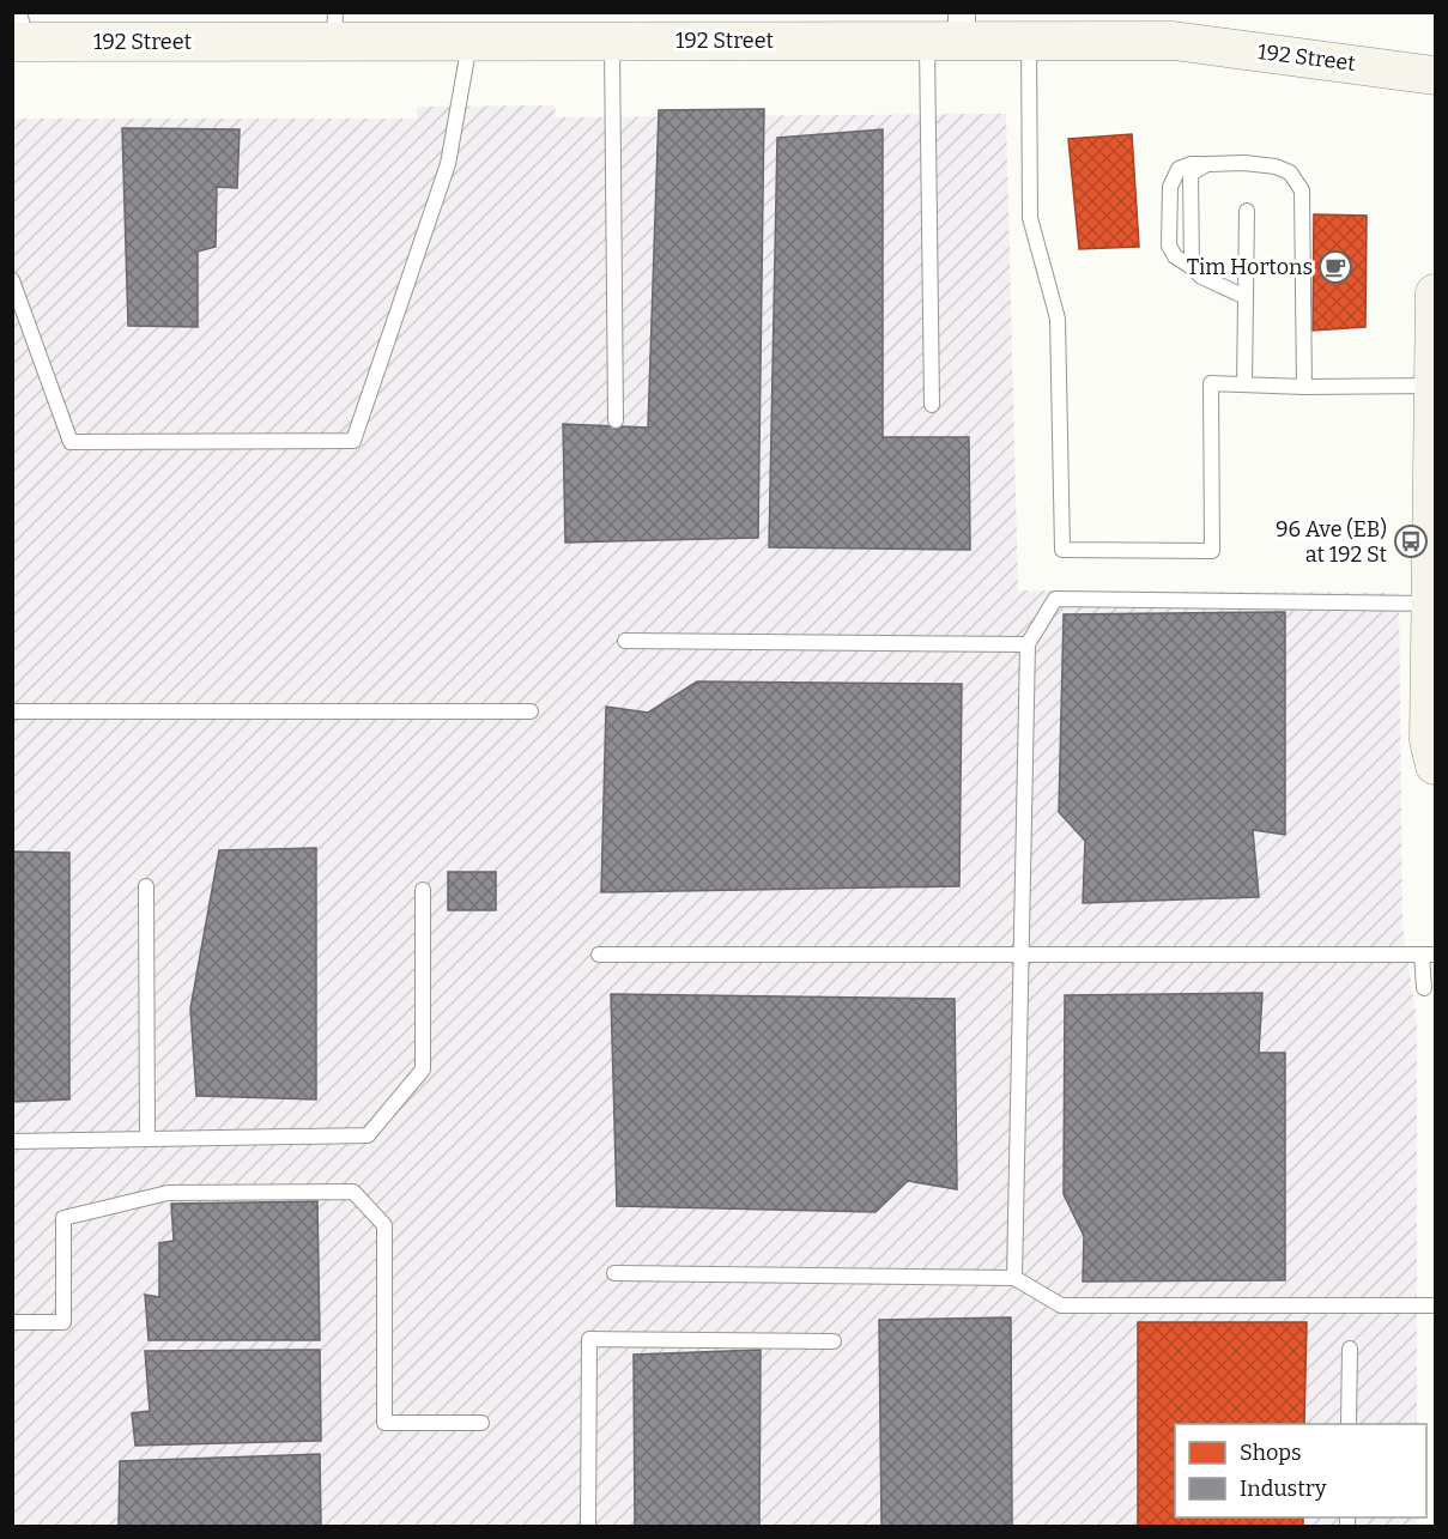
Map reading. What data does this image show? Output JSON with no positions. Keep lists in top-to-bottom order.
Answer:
{
  "streets": {
    "main road": ["192 Street"]
  },
  "places": {
    "cafe": ["Tim Hortons"],
    "bus stop": ["96 Ave (EB) at 192 St"]
  },
  "legend": ["Shops", "Industry"]
}
